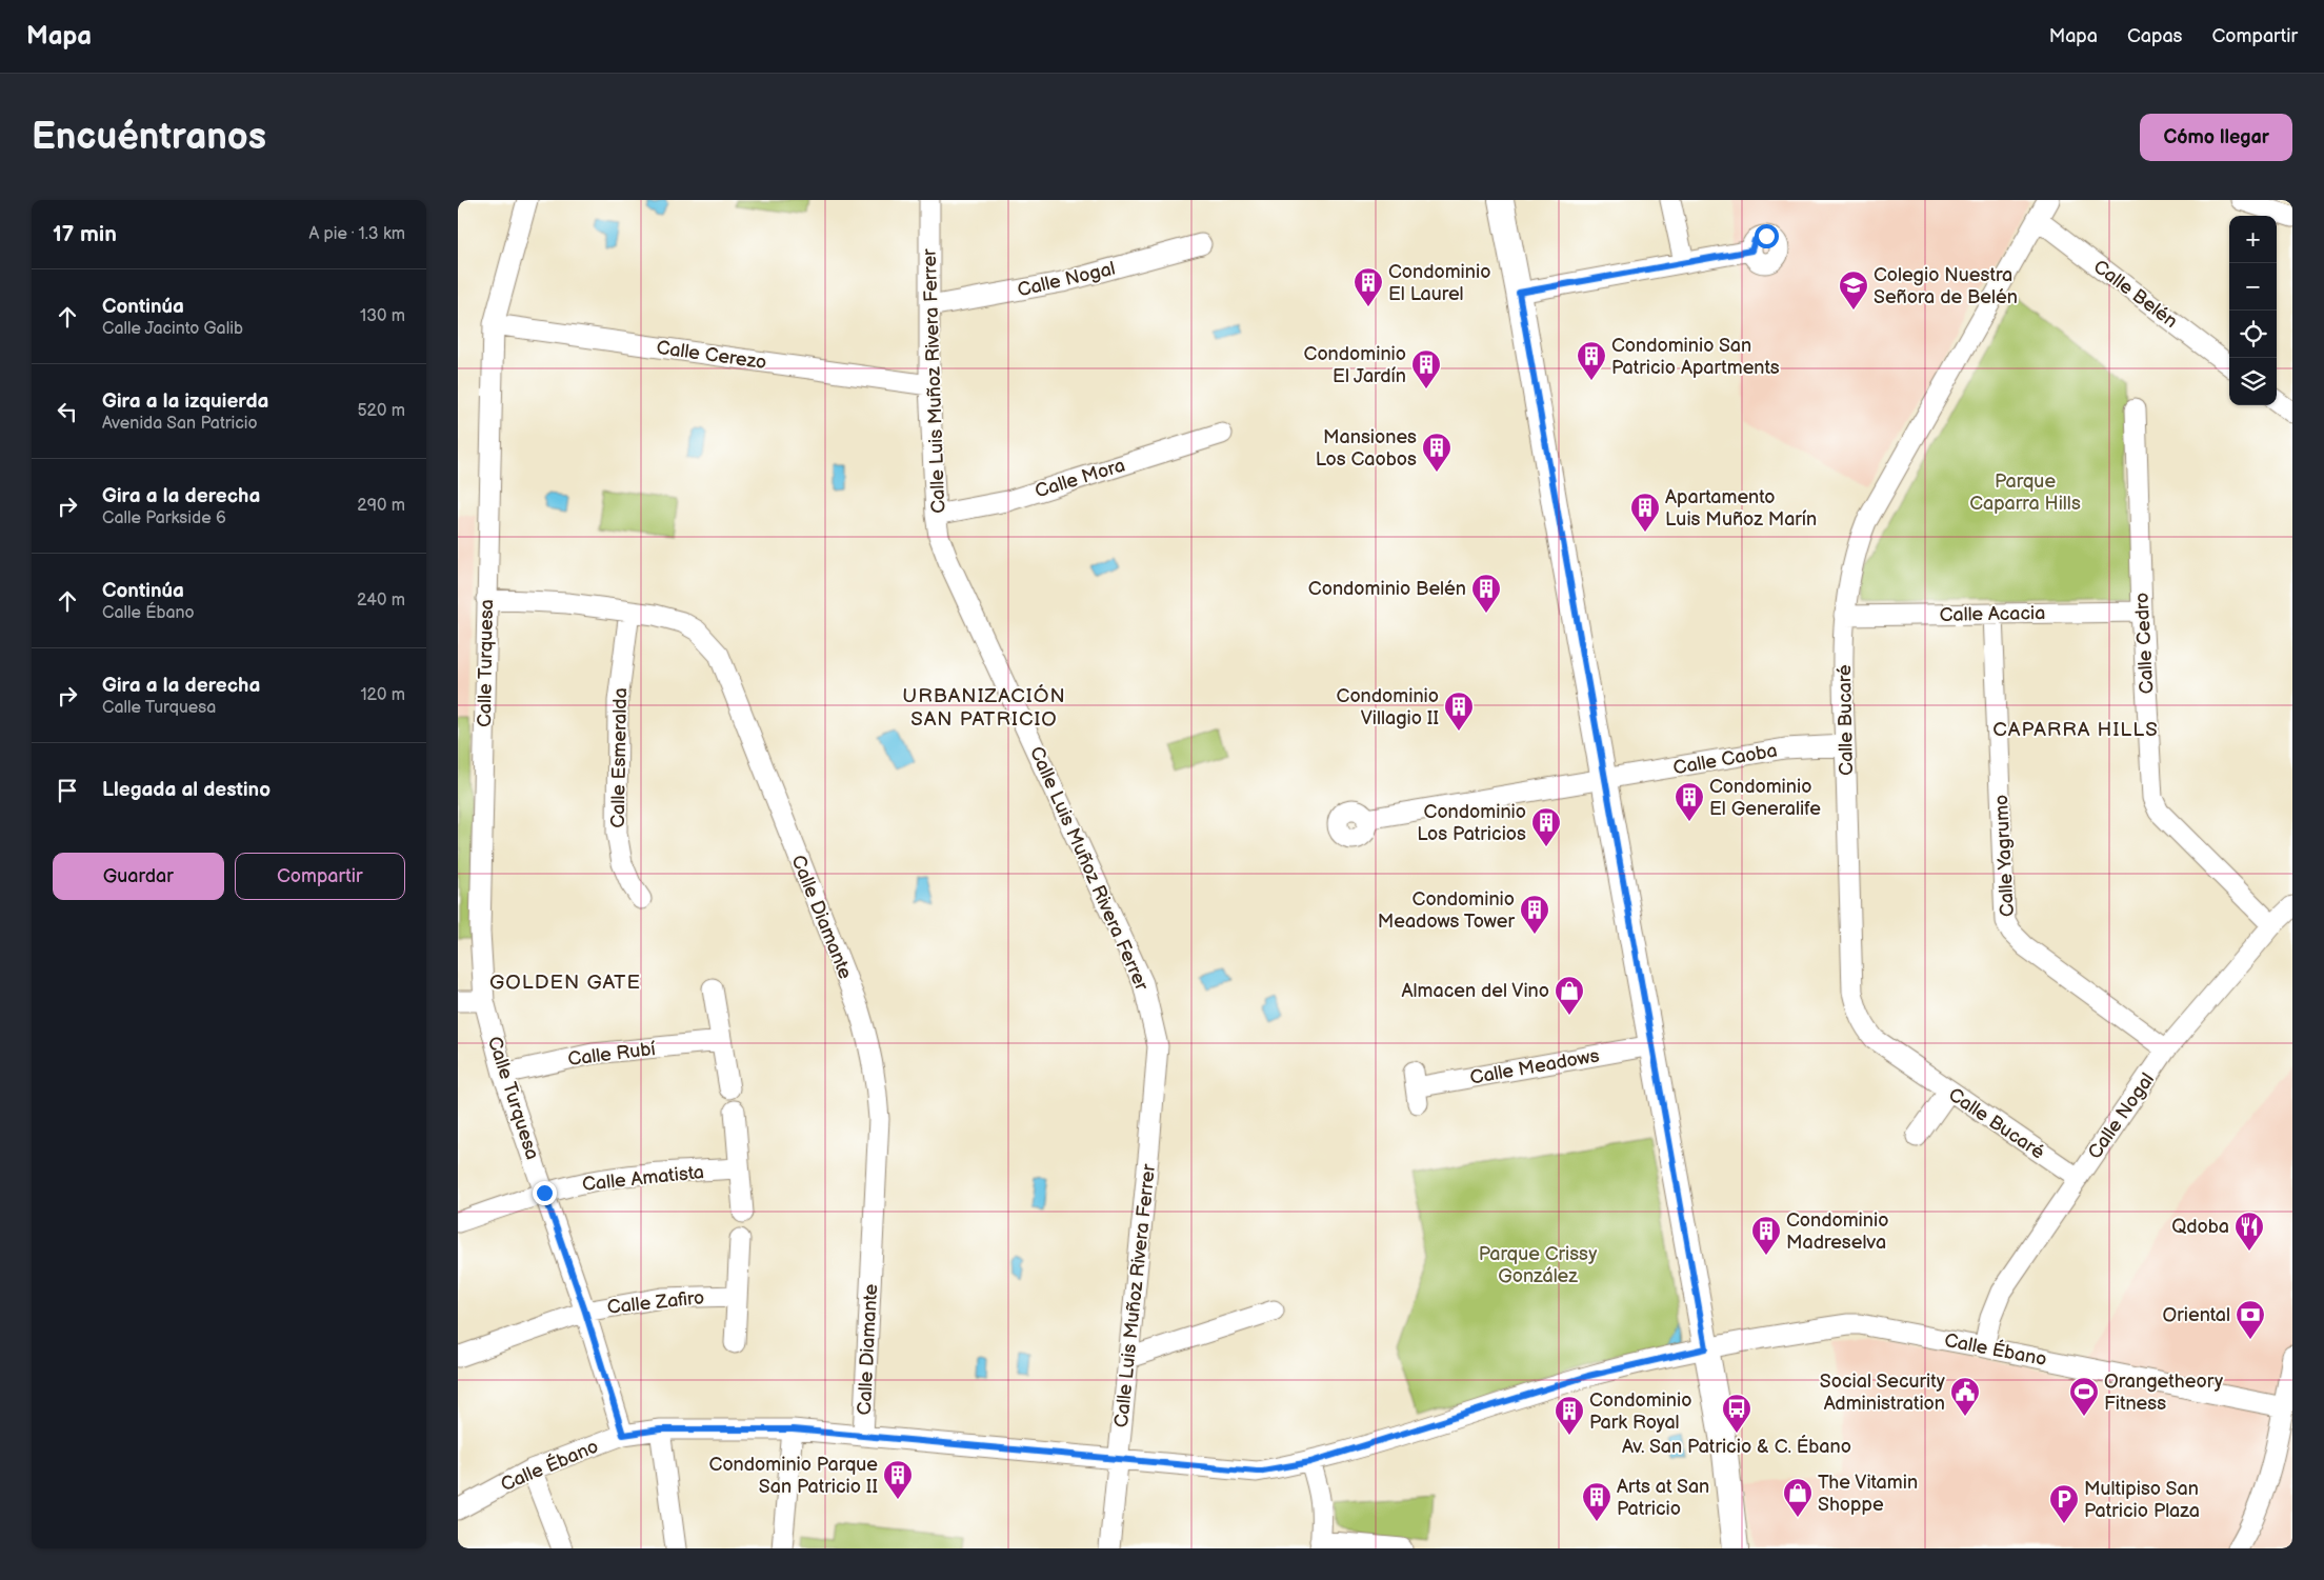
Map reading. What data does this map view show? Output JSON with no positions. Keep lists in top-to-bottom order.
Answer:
{
  "streets": {
    "street": [
      "Calle Nogal",
      "Calle Belén",
      "Calle Cerezo",
      "Calle Luis Muñoz Rivera Ferrer",
      "Calle Mora",
      "Calle Acacia",
      "Calle Cedro",
      "Calle Turquesa",
      "Calle Bucaré",
      "Calle Esmeralda",
      "Calle Caoba",
      "Calle Yagrumo",
      "Calle Diamante",
      "Calle Rubí",
      "Calle Meadows",
      "Calle Amatista",
      "Calle Zafiro",
      "Calle Ébano"
    ]
  },
  "crossings": [
    ["Calle Nogal", "Calle Luis Muñoz Rivera Ferrer"],
    ["Calle Nogal", "Calle Cedro"],
    ["Calle Nogal", "Calle Bucaré"],
    ["Calle Nogal", "Calle Yagrumo"],
    ["Calle Nogal", "Calle Ébano"],
    ["Calle Belén", "Calle Bucaré"],
    ["Calle Cerezo", "Calle Luis Muñoz Rivera Ferrer"],
    ["Calle Cerezo", "Calle Turquesa"],
    ["Calle Luis Muñoz Rivera Ferrer", "Calle Mora"],
    ["Calle Luis Muñoz Rivera Ferrer", "Calle Ébano"],
    ["Calle Acacia", "Calle Cedro"],
    ["Calle Acacia", "Calle Bucaré"],
    ["Calle Acacia", "Calle Yagrumo"],
    ["Calle Turquesa", "Calle Diamante"],
    ["Calle Turquesa", "Calle Rubí"],
    ["Calle Turquesa", "Calle Amatista"],
    ["Calle Turquesa", "Calle Zafiro"],
    ["Calle Turquesa", "Calle Ébano"],
    ["Calle Bucaré", "Calle Caoba"],
    ["Calle Esmeralda", "Calle Diamante"],
    ["Calle Diamante", "Calle Ébano"]
  ],
  "districts": ["URBANIZACIÓN SAN PATRICIO", "CAPARRA HILLS", "GOLDEN GATE"],
  "parks": ["Parque Caparra Hills", "Parque Crissy González"],
  "places": {
    "building": [
      "Condominio El Laurel",
      "Condominio San Patricio Apartments",
      "Condominio El Jardín",
      "Mansiones Los Caobos",
      "Apartamento Luis Muñoz Marín",
      "Condominio Belén",
      "Condominio Villagio II",
      "Condominio El Generalife",
      "Condominio Los Patricios",
      "Condominio Meadows Tower",
      "Condominio Madreselva",
      "Condominio Park Royal",
      "Condominio Parque San Patricio II",
      "Arts at San Patricio"
    ],
    "school or university": ["Colegio Nuestra Señora de Belén"],
    "shop": ["Almacen del Vino", "The Vitamin Shoppe"],
    "restaurant": ["Qdoba"],
    "bank": ["Oriental"],
    "public building": ["Social Security Administration"],
    "sports": ["Orangetheory Fitness"],
    "bus stop": ["Av. San Patricio & C. Ébano"],
    "parking": ["Multipiso San Patricio Plaza"]
  },
  "page": {
    "header": "Mapa",
    "nav": ["Mapa", "Capas", "Compartir"],
    "buttons": [
      "Cómo llegar",
      ["Guardar", "Compartir"]
    ],
    "title": "Encuéntranos",
    "heading": ["17 min", "A pie · 1.3 km"],
    "map_buttons": ["+", "−"],
    "list": [
      ["Continúa", "Calle Jacinto Galib", "130 m"],
      ["Gira a la izquierda", "Avenida San Patricio", "520 m"],
      ["Gira a la derecha", "Calle Parkside 6", "290 m"],
      ["Continúa", "Calle Ébano", "240 m"],
      ["Gira a la derecha", "Calle Turquesa", "120 m"],
      "Llegada al destino"
    ]
  }
}
